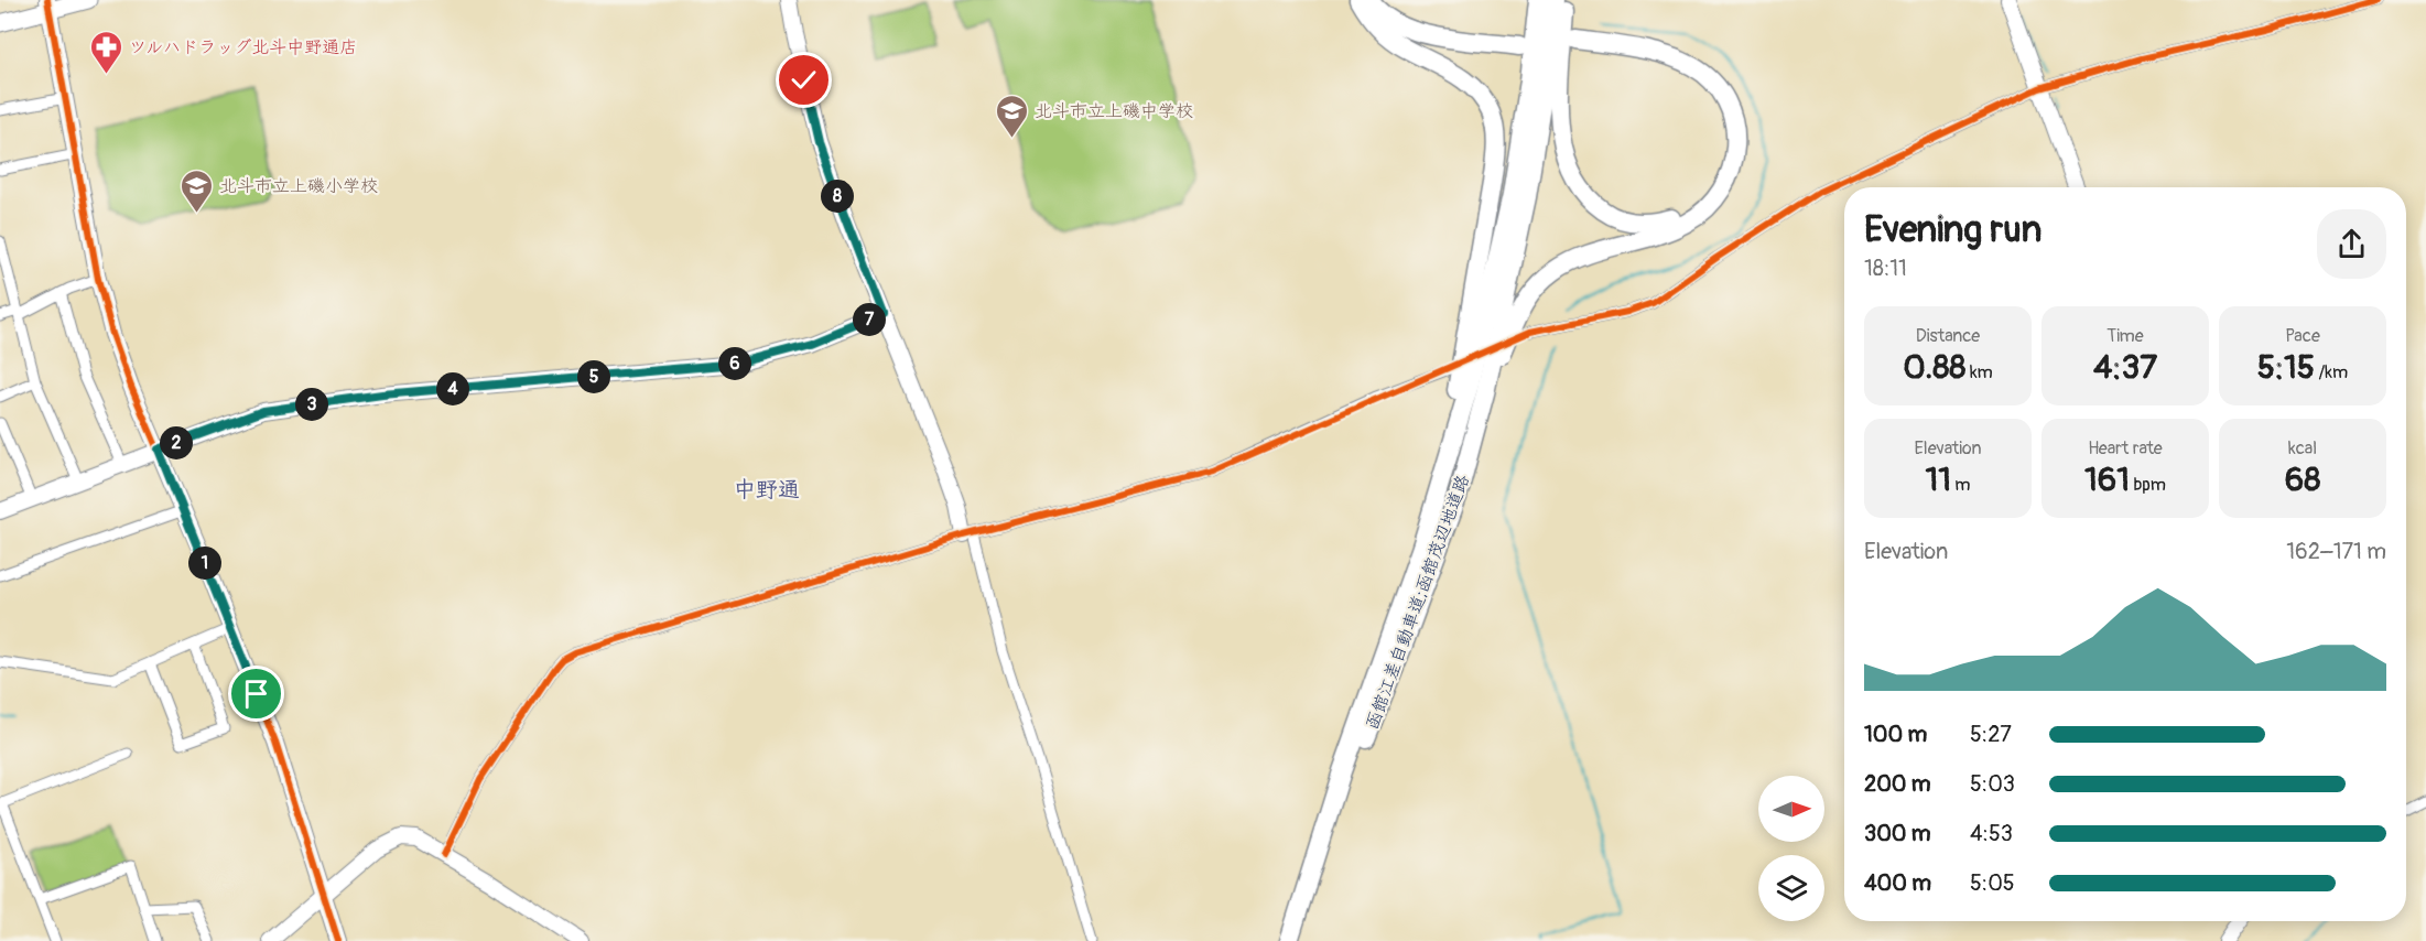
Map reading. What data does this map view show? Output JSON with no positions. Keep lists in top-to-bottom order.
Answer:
{
  "streets": {
    "highway": ["函館江差自動車道;函館茂辺地道路"]
  },
  "districts": ["中野通"],
  "places": {
    "pharmacy": ["ツルハドラッグ北斗中野通店"],
    "school or university": ["北斗市立上磯中学校", "北斗市立上磯小学校"]
  },
  "north": "right",
  "page": {
    "pins": [
      "8",
      "7",
      "6",
      "5",
      "4",
      "3",
      "2",
      "1"
    ],
    "heading": ["Evening run", "18:11"],
    "stats": [
      ["Distance", "0.88 km"],
      ["Time", "4:37"],
      ["Pace", "5:15 /km"],
      ["Elevation", "11 m"],
      ["Heart rate", "161 bpm"],
      ["kcal", "68"]
    ],
    "chart": ["Elevation", "162–171 m"],
    "list": [
      {
        "name": "100 m",
        "note": "5:27"
      },
      {
        "name": "200 m",
        "note": "5:03"
      },
      {
        "name": "300 m",
        "note": "4:53"
      },
      {
        "name": "400 m",
        "note": "5:05"
      }
    ]
  }
}
